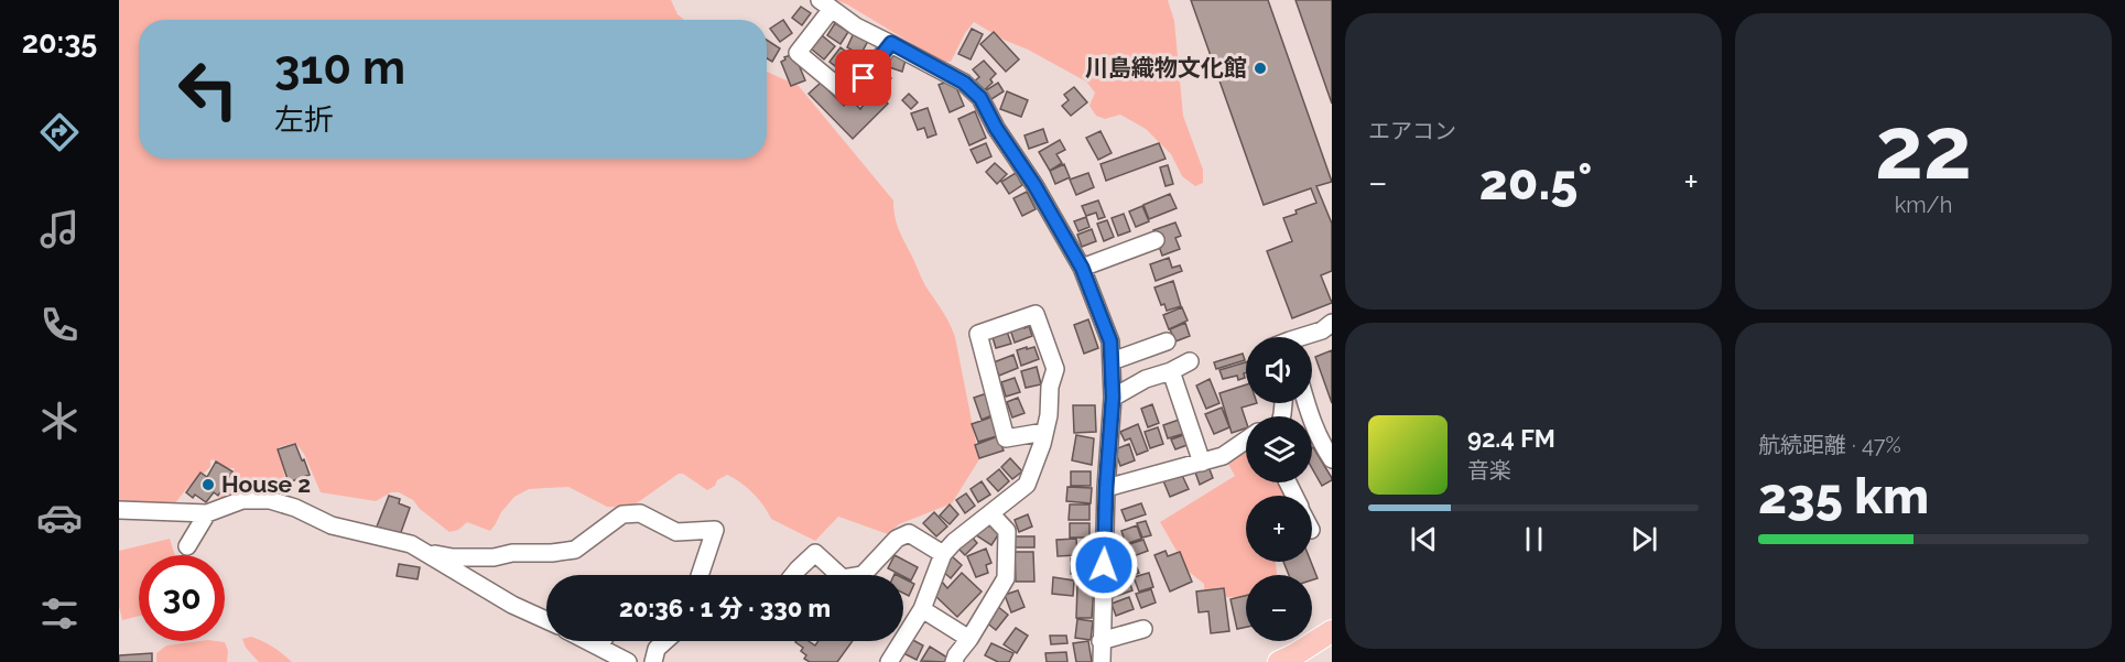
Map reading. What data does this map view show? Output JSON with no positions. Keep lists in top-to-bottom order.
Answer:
{
  "places": ["川島織物文化館", "House 2"],
  "page": {
    "tabs": "20:35",
    "tile": [
      "エアコン",
      ["22", "km/h"],
      ["航続距離 · 47%", "235 km"]
    ],
    "turn": ["310 m", "左折"],
    "heat": ["−", "20.5°", "+"],
    "map_buttons": ["+", "−"],
    "song": ["92.4 FM", "音楽"],
    "limit": "30",
    "trip": "20:36 · 1 分 · 330 m"
  }
}
